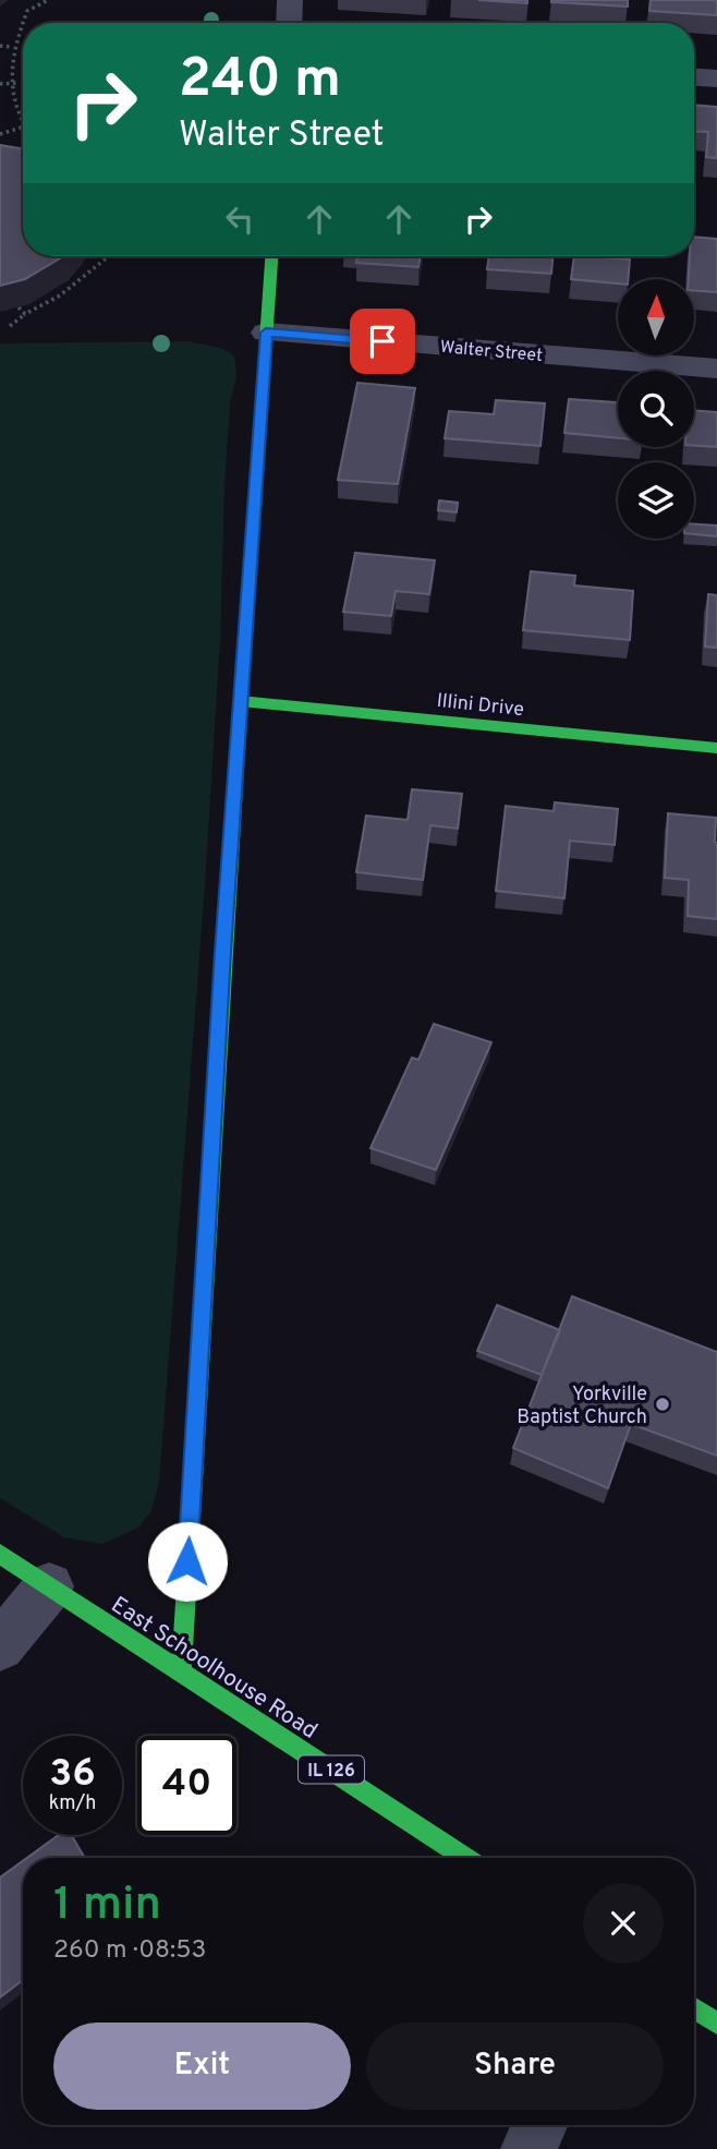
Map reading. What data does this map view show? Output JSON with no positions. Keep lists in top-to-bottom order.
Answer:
{
  "streets": {
    "street": [
      "Walter Street",
      "Illini Drive",
      "East Schoolhouse Road",
      "IL 126"
    ]
  },
  "places": ["Yorkville Baptist Church"],
  "north": "top",
  "page": {
    "turn": ["240 m", "Walter Street"],
    "speed": "36 km/h",
    "limit": "40",
    "heading": ["1 min", "260 m · 08:53"],
    "buttons": ["Exit", "Share"]
  }
}
